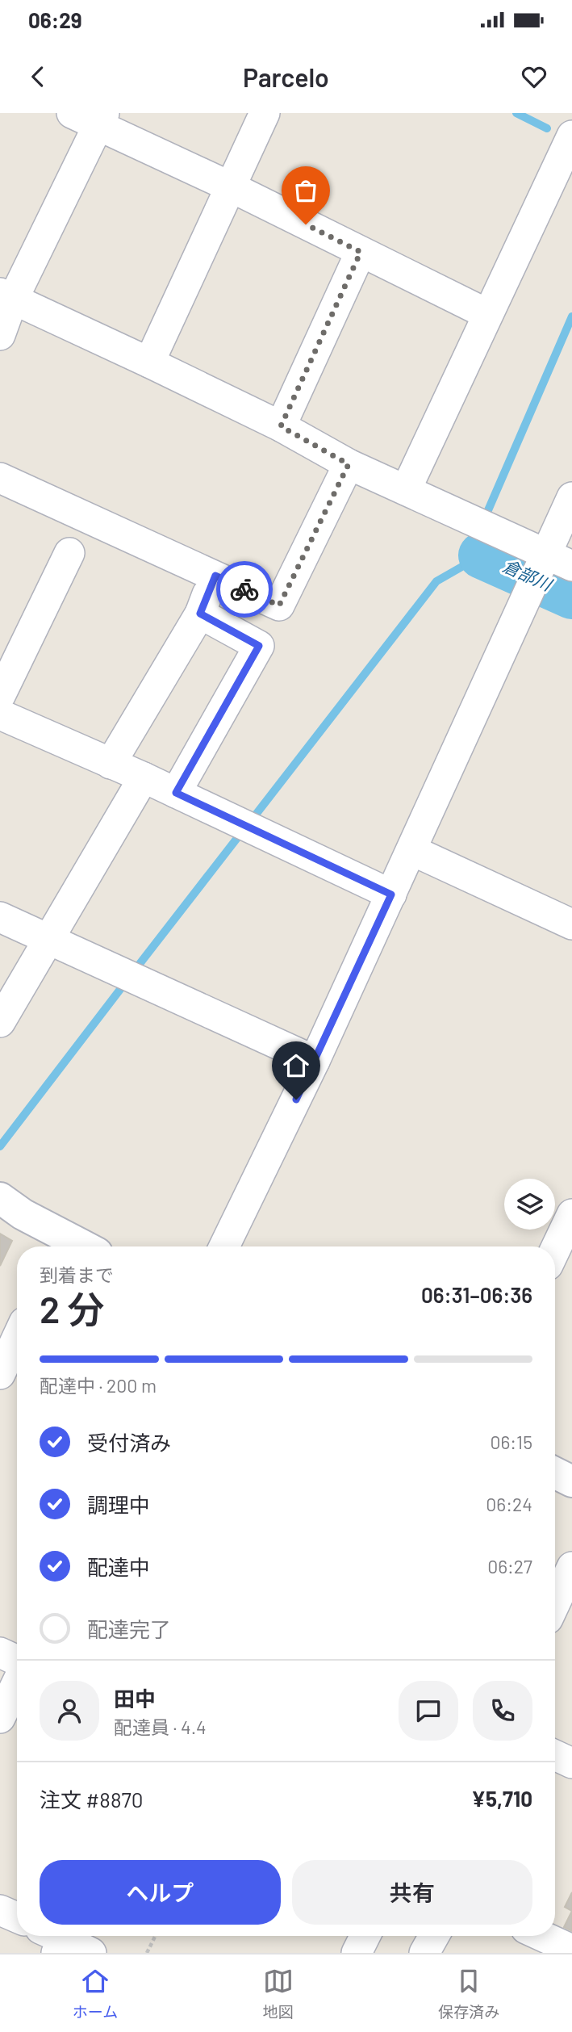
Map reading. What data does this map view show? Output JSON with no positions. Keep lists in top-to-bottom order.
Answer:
{
  "water": ["倉部川"],
  "page": {
    "status": "06:29",
    "header": "Parcelo",
    "heading": ["2 分", "到着まで", "06:31–06:36"],
    "panel": [
      "田中",
      "配達員 · 4.4",
      "注文 #8870",
      "¥5,710"
    ],
    "bar": "配達中 · 200 m",
    "list": [
      ["受付済み", "06:15"],
      ["調理中", "06:24"],
      ["配達中", "06:27"],
      "配達完了"
    ],
    "buttons": ["ヘルプ", "共有"],
    "tabs": ["ホーム", "地図", "保存済み"]
  }
}
